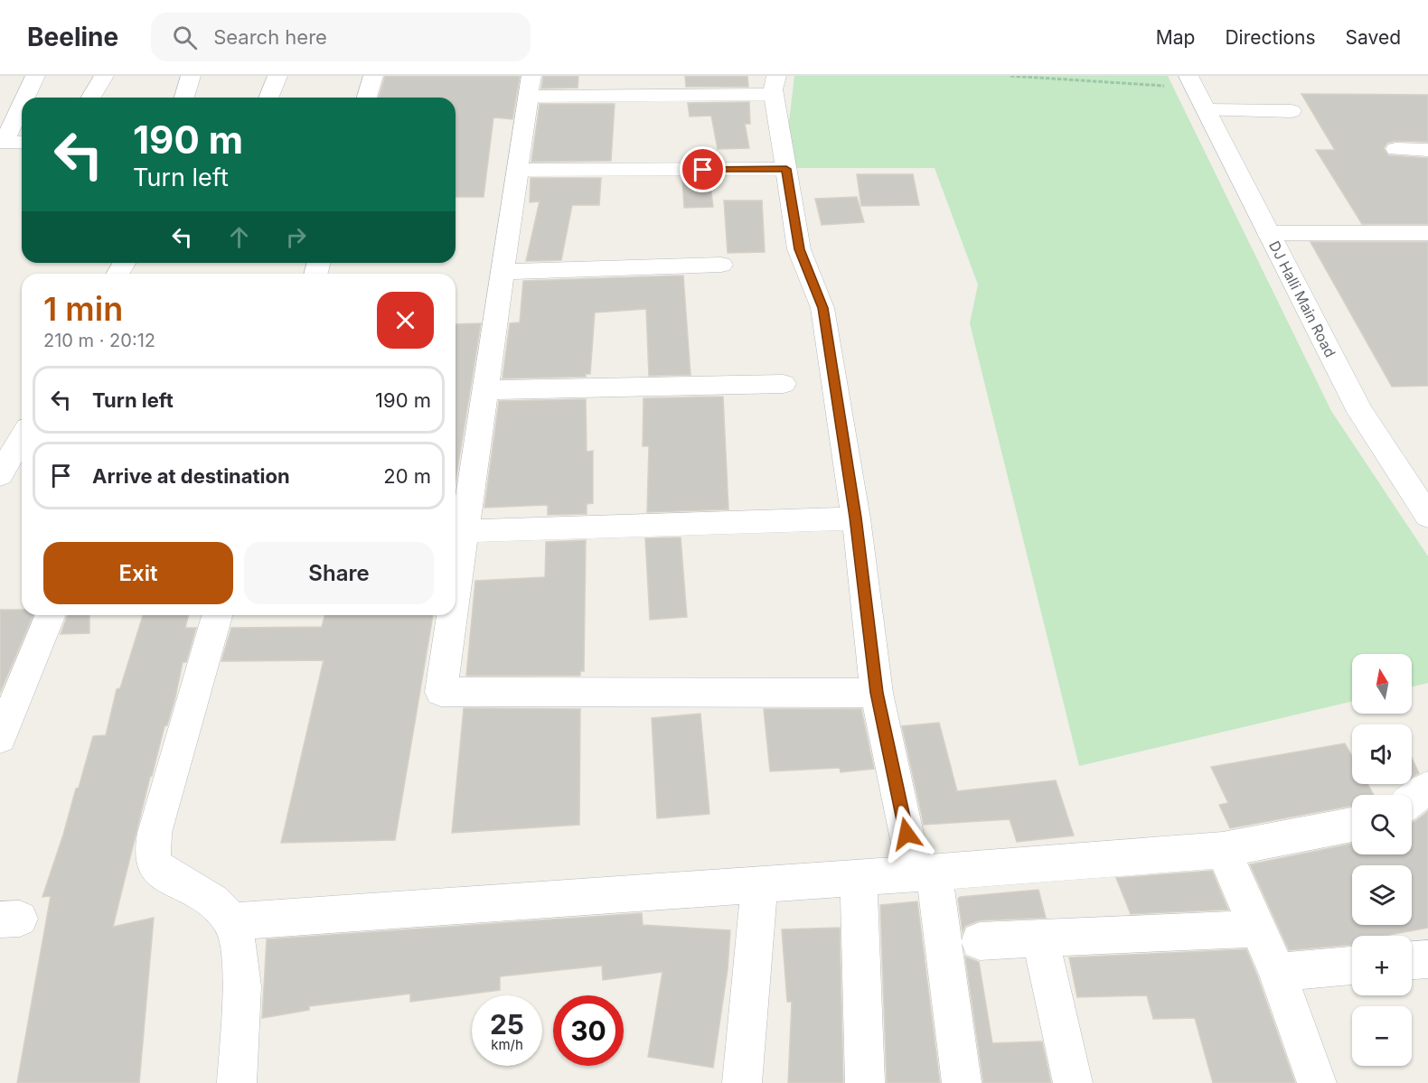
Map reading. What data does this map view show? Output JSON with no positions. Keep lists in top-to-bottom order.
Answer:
{
  "streets": {
    "street": ["DJ Halli Main Road"]
  },
  "north": "top",
  "page": {
    "header": "Beeline",
    "search": "Search here",
    "nav": ["Map", "Directions", "Saved"],
    "turn": ["190 m", "Turn left"],
    "heading": ["1 min", "210 m · 20:12"],
    "list": [
      {
        "name": "Turn left",
        "value": "190 m"
      },
      {
        "name": "Arrive at destination",
        "value": "20 m"
      }
    ],
    "buttons": ["Exit", "Share"],
    "map_buttons": ["+", "−"],
    "speed": "25 km/h",
    "limit": "30"
  }
}
